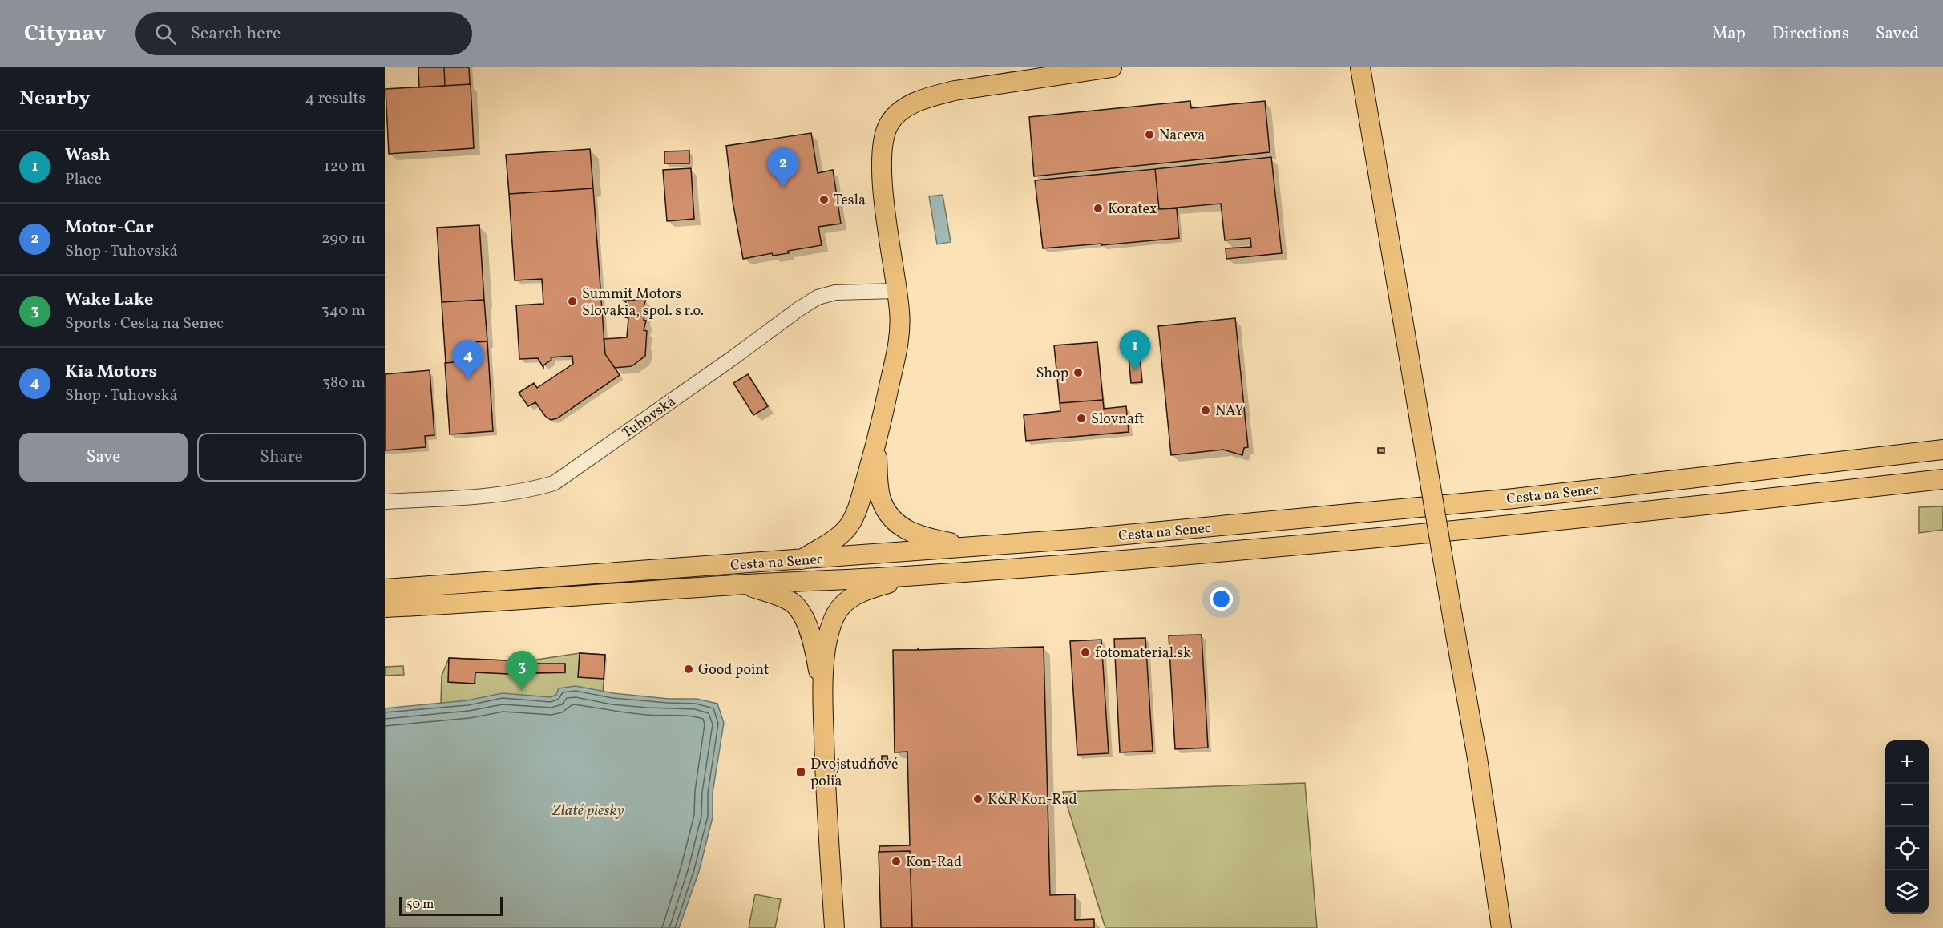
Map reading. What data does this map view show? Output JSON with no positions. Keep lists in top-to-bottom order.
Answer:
{
  "streets": {
    "main road": ["Cesta na Senec"],
    "street": ["Tuhovská"]
  },
  "water": ["Zlaté piesky"],
  "places": {
    "other": [
      "Naceva",
      "Tesla",
      "Koratex",
      "Summit Motors Slovakia, spol. s r.o.",
      "Shop",
      "NAY",
      "Slovnaft",
      "fotomaterial.sk",
      "Good point",
      "K&R Kon-Rad",
      "Kon-Rad"
    ],
    "transit": ["Dvojstudňové polia"]
  },
  "scale_bar": "50 m",
  "page": {
    "header": "Citynav",
    "search": "Search here",
    "nav": ["Map", "Directions", "Saved"],
    "heading": ["Nearby", "4 results"],
    "list": [
      {
        "mark": "1",
        "name": "Wash",
        "note": "Place",
        "value": "120 m"
      },
      {
        "mark": "2",
        "name": "Motor-Car",
        "note": "Shop · Tuhovská",
        "value": "290 m"
      },
      {
        "mark": "3",
        "name": "Wake Lake",
        "note": "Sports · Cesta na Senec",
        "value": "340 m"
      },
      {
        "mark": "4",
        "name": "Kia Motors",
        "note": "Shop · Tuhovská",
        "value": "380 m"
      }
    ],
    "pins": [
      "2",
      "1",
      "4",
      "3"
    ],
    "buttons": ["Save", "Share"],
    "map_buttons": ["+", "−"],
    "scale": "50 m"
  }
}
